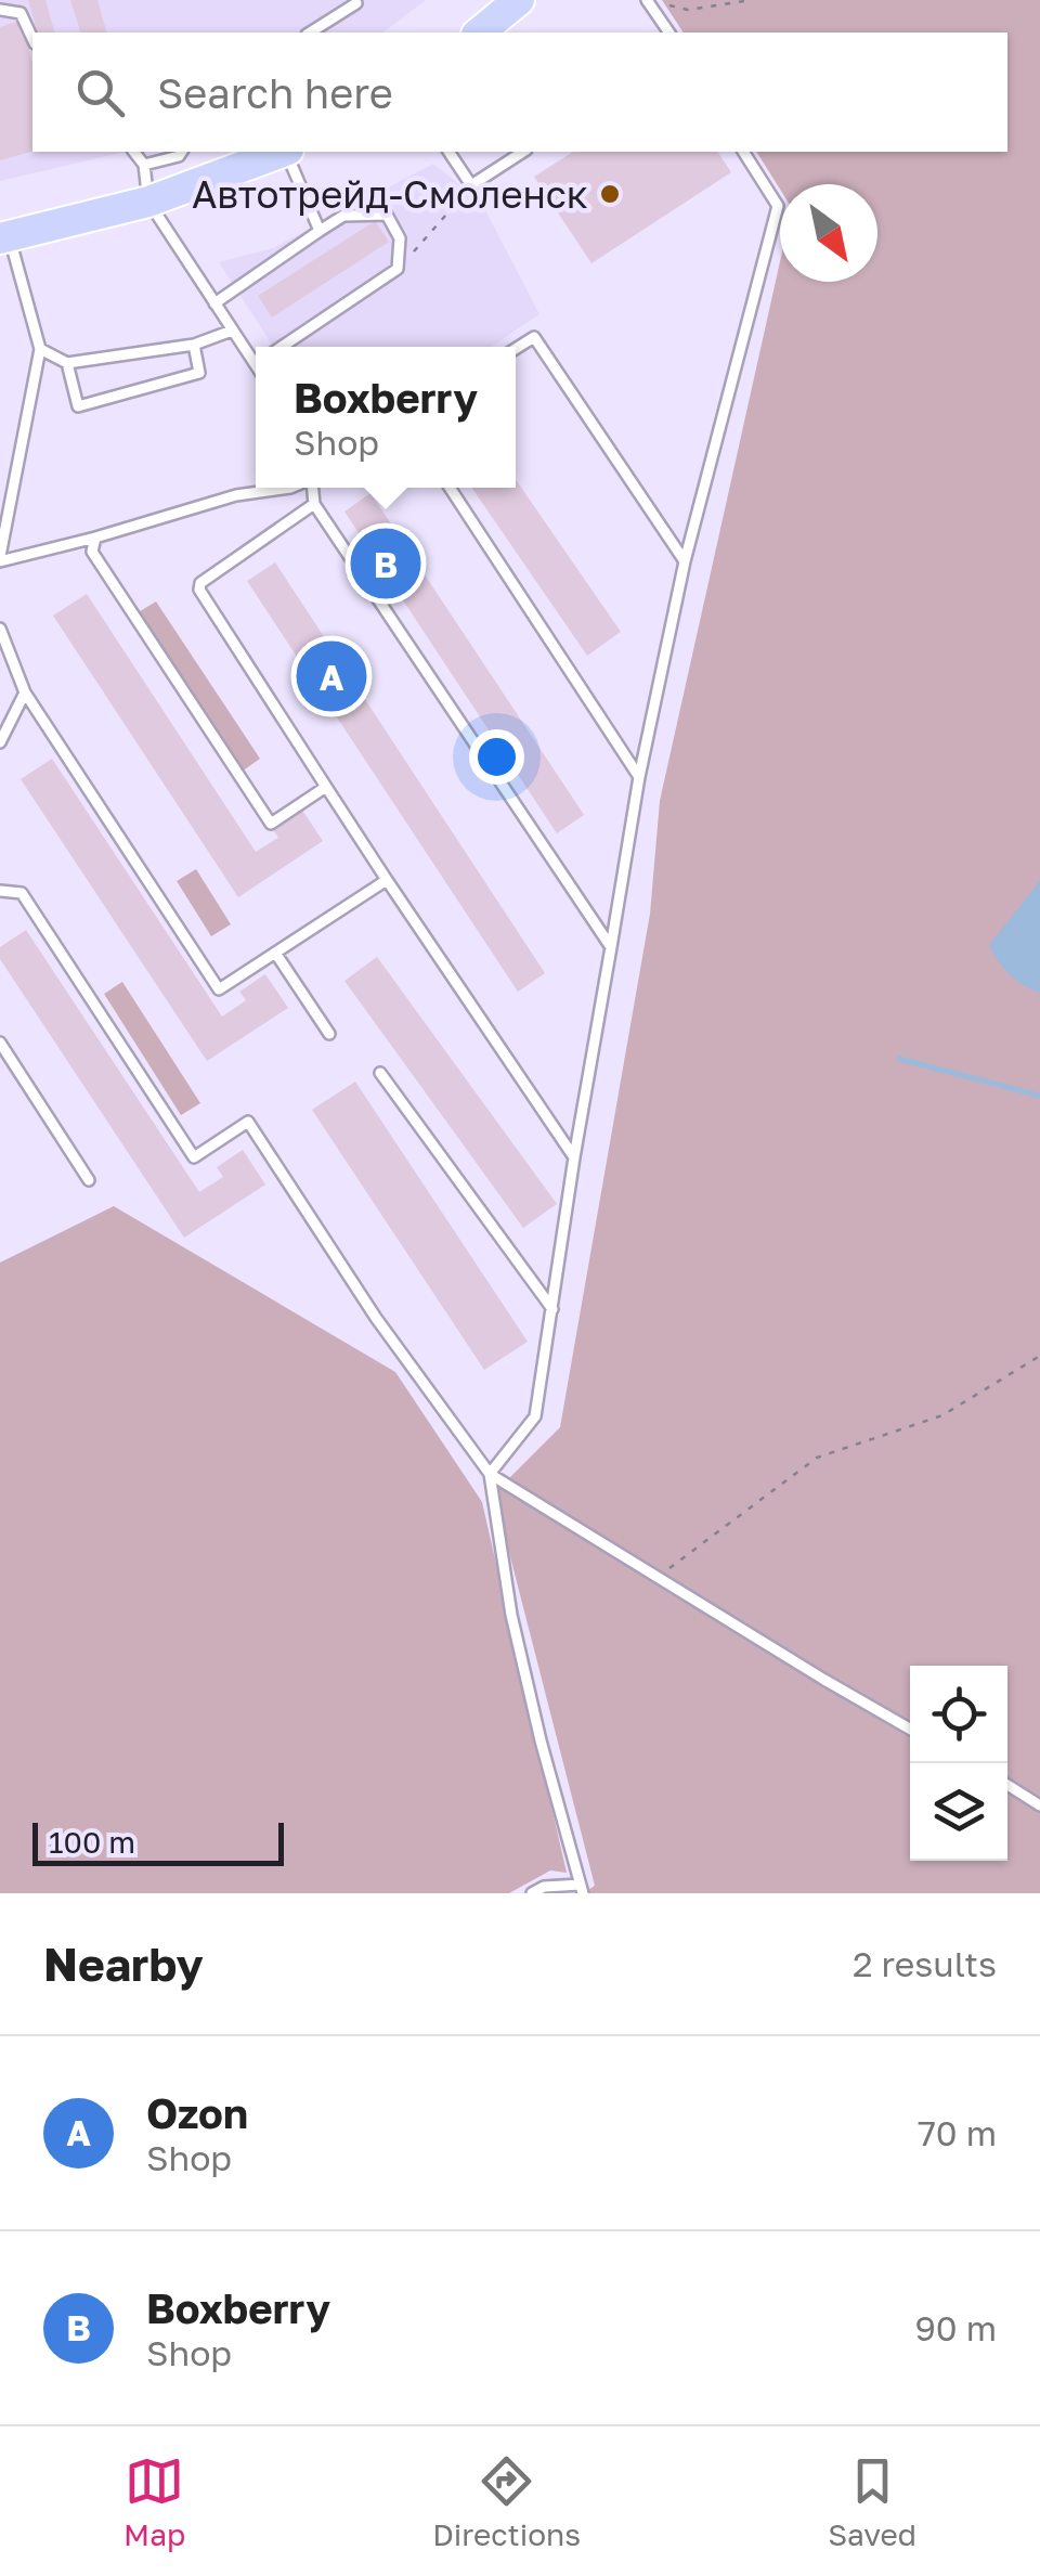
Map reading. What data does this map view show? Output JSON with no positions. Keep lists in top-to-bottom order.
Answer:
{
  "places": ["Автотрейд-Смоленск"],
  "scale_bar": "100 m",
  "north": "bottom right",
  "page": {
    "search": "Search here",
    "popup": ["Boxberry", "Shop"],
    "pins": ["B", "A"],
    "scale": "100 m",
    "heading": ["Nearby", "2 results"],
    "list": [
      {
        "mark": "A",
        "name": "Ozon",
        "note": "Shop",
        "value": "70 m"
      },
      {
        "mark": "B",
        "name": "Boxberry",
        "note": "Shop",
        "value": "90 m"
      }
    ],
    "nav": ["Map", "Directions", "Saved"]
  }
}
